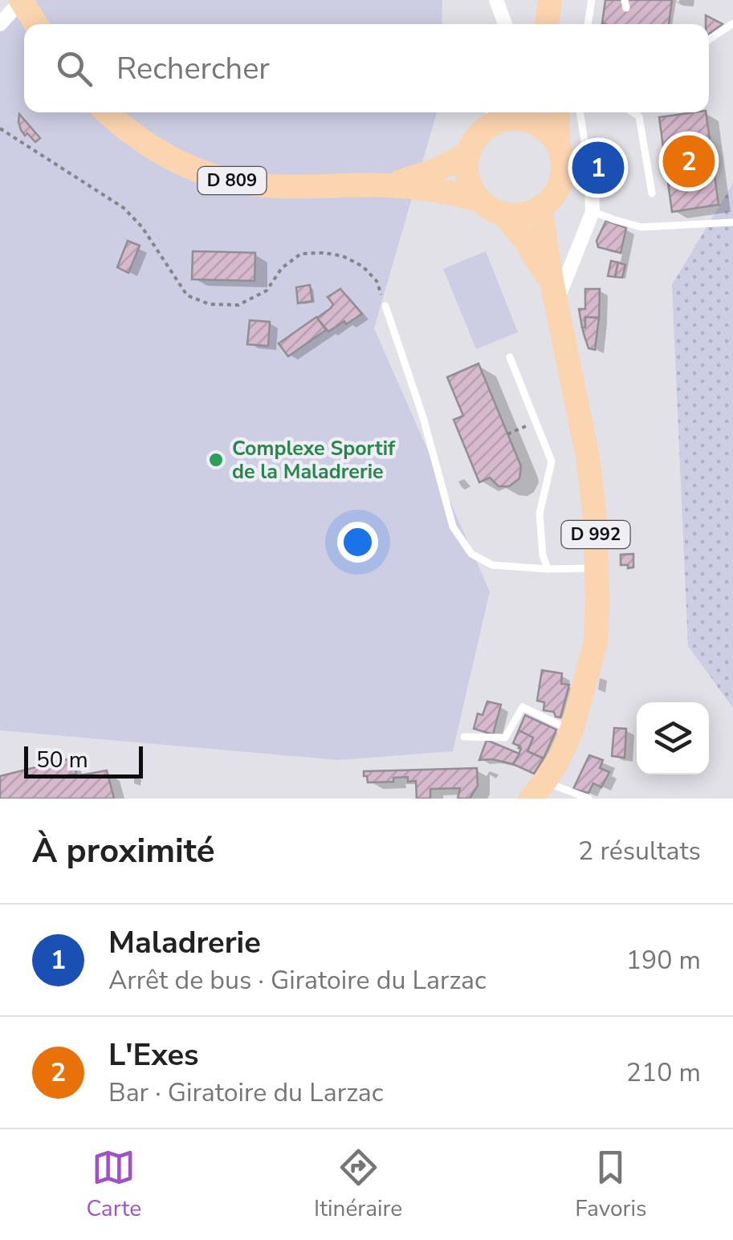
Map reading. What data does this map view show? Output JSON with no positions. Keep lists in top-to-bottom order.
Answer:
{
  "streets": {
    "main road": ["D 809", "D 992"]
  },
  "crossings": [
    ["D 809", "D 992"]
  ],
  "places": ["Complexe Sportif de la Maladrerie"],
  "scale_bar": "50 m",
  "page": {
    "search": "Rechercher",
    "pins": ["2", "1"],
    "scale": "50 m",
    "heading": ["À proximité", "2 résultats"],
    "list": [
      {
        "mark": "1",
        "name": "Maladrerie",
        "note": "Arrêt de bus · Giratoire du Larzac",
        "value": "190 m"
      },
      {
        "mark": "2",
        "name": "L'Exes",
        "note": "Bar · Giratoire du Larzac",
        "value": "210 m"
      }
    ],
    "nav": ["Carte", "Itinéraire", "Favoris"]
  }
}
